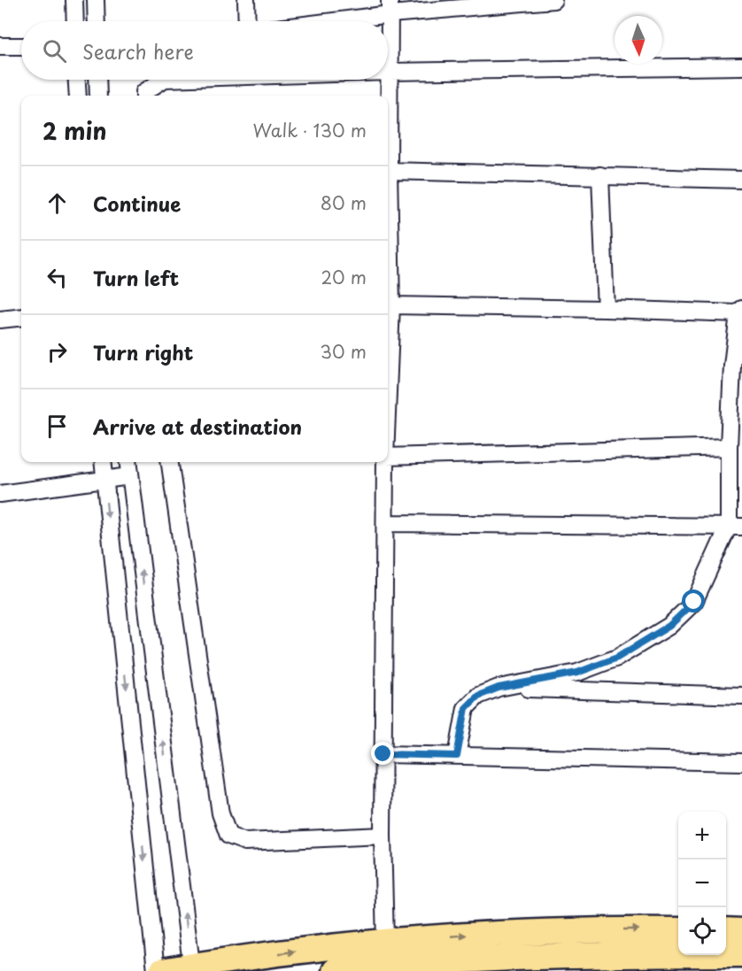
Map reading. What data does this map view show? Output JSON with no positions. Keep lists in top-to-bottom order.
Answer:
{
  "north": "bottom",
  "page": {
    "search": "Search here",
    "heading": ["2 min", "Walk · 130 m"],
    "list": [
      ["Continue", "80 m"],
      ["Turn left", "20 m"],
      ["Turn right", "30 m"],
      "Arrive at destination"
    ],
    "map_buttons": ["+", "−"]
  }
}
